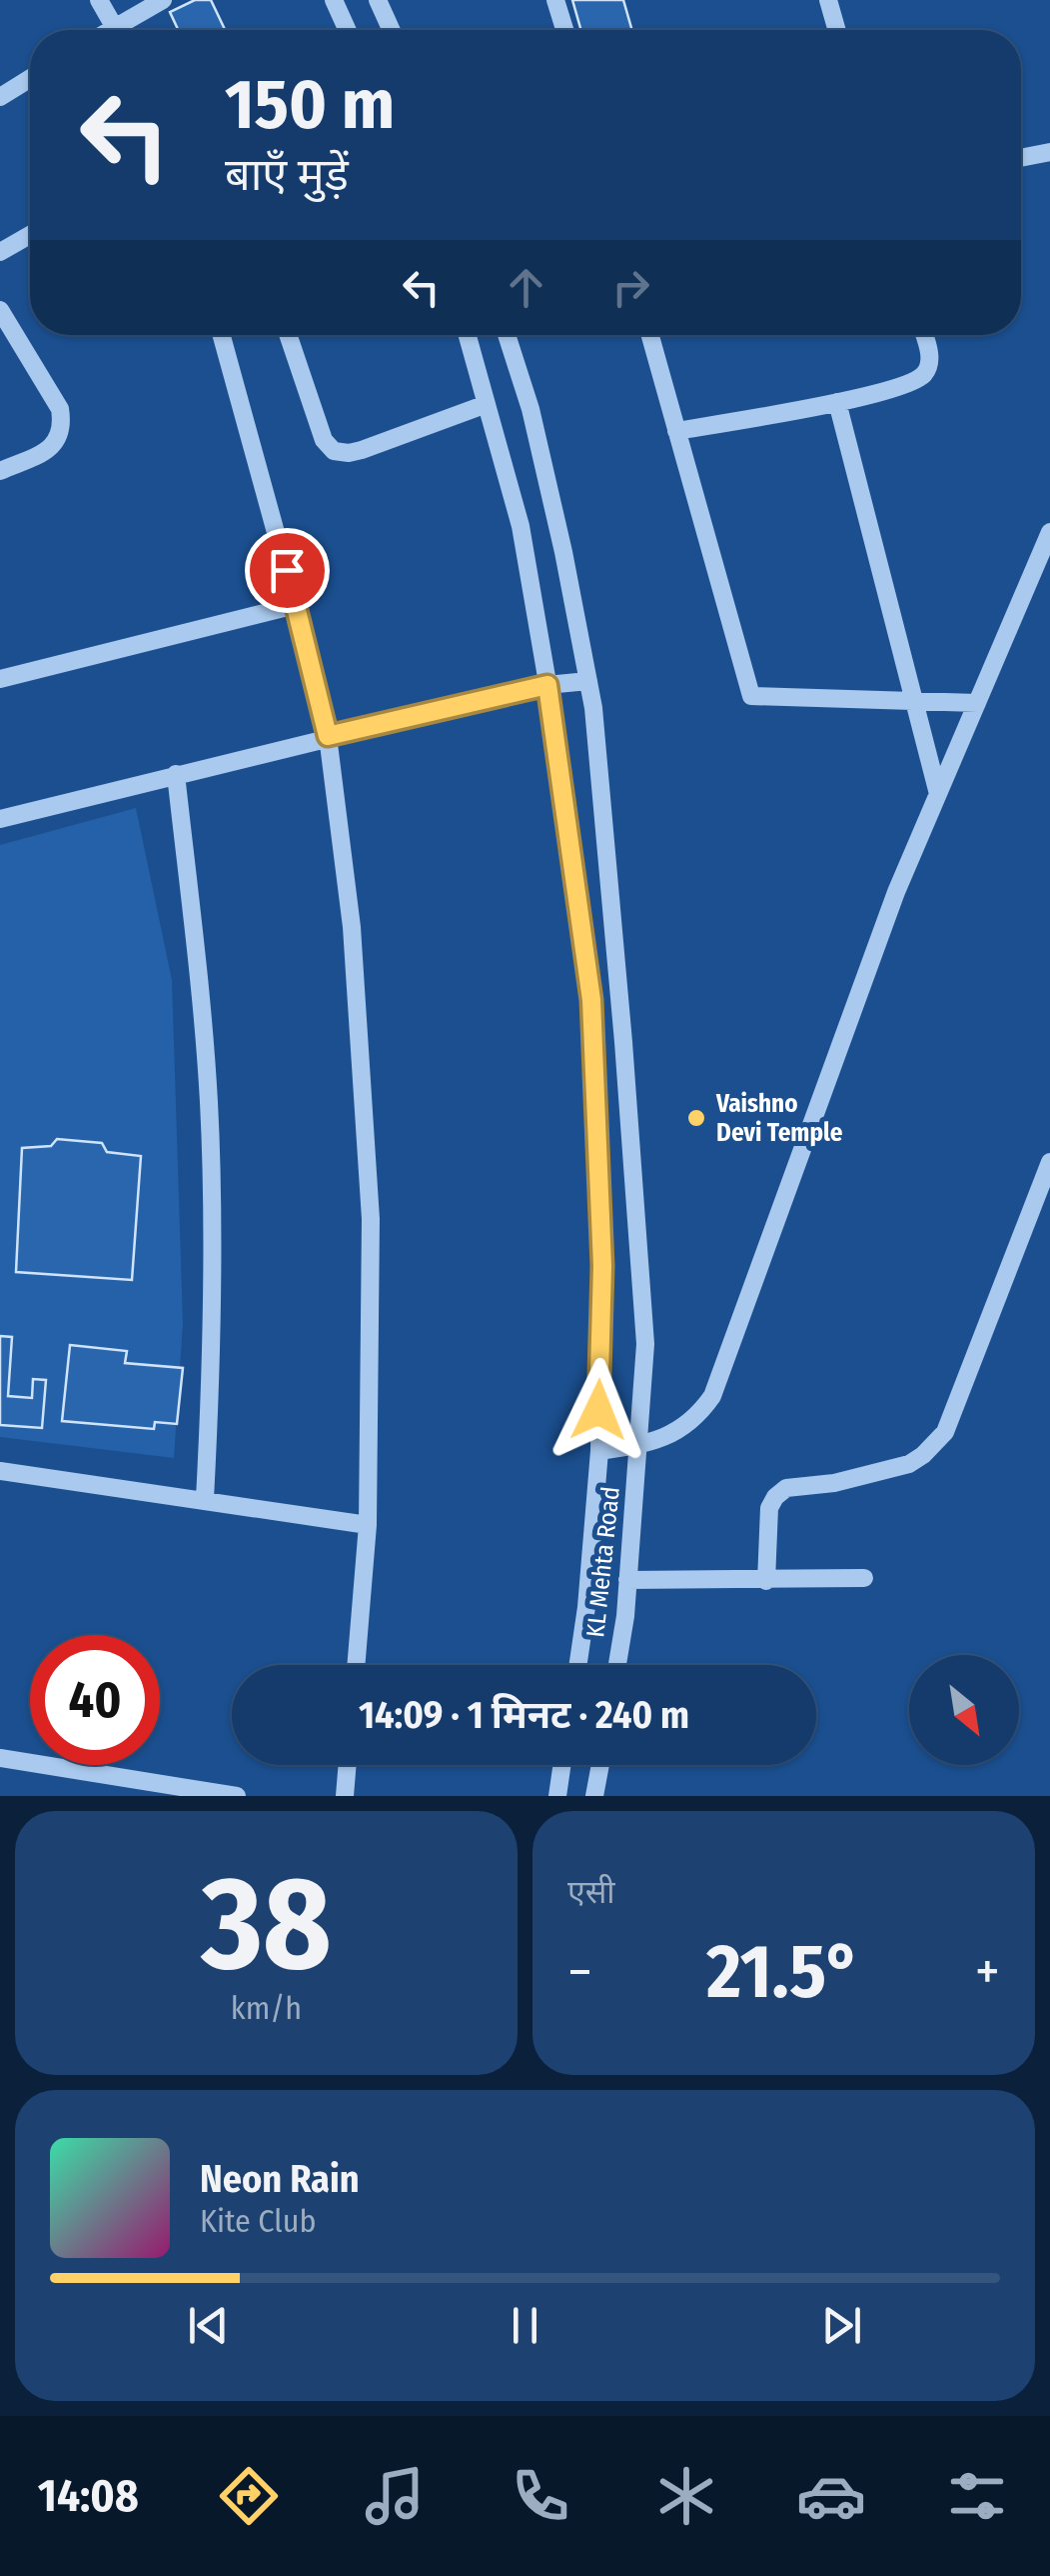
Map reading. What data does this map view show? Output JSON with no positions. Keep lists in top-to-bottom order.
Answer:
{
  "streets": {
    "street": ["KL Mehta Road"]
  },
  "places": ["Vaishno Devi Temple"],
  "north": "bottom right",
  "page": {
    "turn": ["150 m", "बाएँ मुड़ें"],
    "limit": "40",
    "trip": "14:09 · 1 मिनट · 240 m",
    "tile": [
      ["38", "km/h"],
      "एसी"
    ],
    "heat": ["−", "21.5°", "+"],
    "song": ["Neon Rain", "Kite Club"],
    "tabs": "14:08"
  }
}
